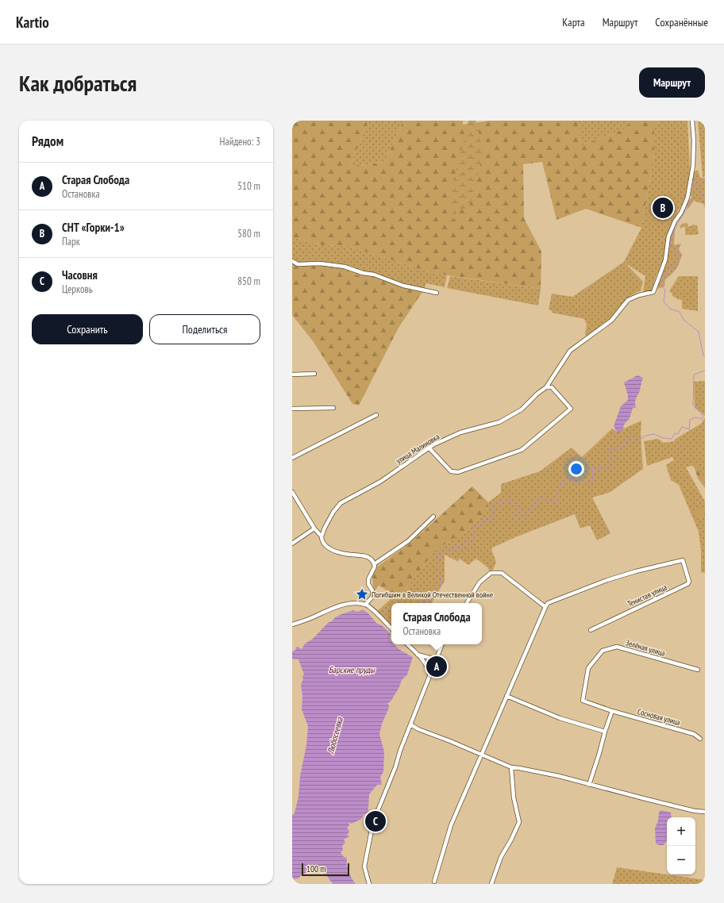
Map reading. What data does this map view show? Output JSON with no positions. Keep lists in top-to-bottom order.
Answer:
{
  "streets": {
    "street": [
      "улица Малиновка",
      "Тенистая улица",
      "Зелёная улица",
      "Сосновая улица"
    ]
  },
  "crossings": [
    ["Зелёная улица", "Сосновая улица"]
  ],
  "water": ["Барские пруды", "Любосеевка"],
  "places": {
    "place": ["Погибшим в Великой Отечественной войне"]
  },
  "scale_bar": "100 m",
  "page": {
    "header": "Kartio",
    "nav": ["Карта", "Маршрут", "Сохранённые"],
    "buttons": [
      "Маршрут",
      ["Сохранить", "Поделиться"]
    ],
    "title": "Как добраться",
    "heading": ["Рядом", "Найдено: 3"],
    "list": [
      {
        "mark": "A",
        "name": "Старая Слобода",
        "note": "Остановка",
        "value": "510 m"
      },
      {
        "mark": "B",
        "name": "СНТ «Горки-1»",
        "note": "Парк",
        "value": "580 m"
      },
      {
        "mark": "C",
        "name": "Часовня",
        "note": "Церковь",
        "value": "850 m"
      }
    ],
    "pins": ["B", "A", "C"],
    "popup": ["Старая Слобода", "Остановка"],
    "map_buttons": ["+", "−"],
    "scale": "100 m"
  }
}
